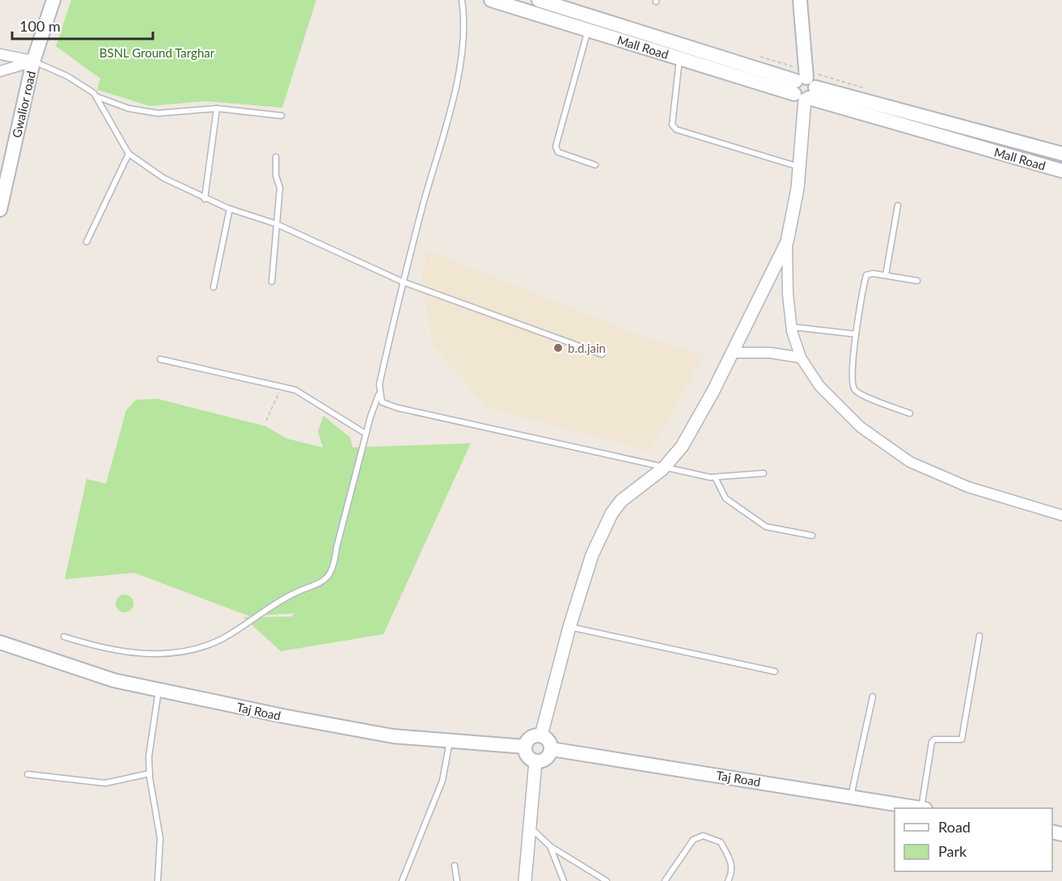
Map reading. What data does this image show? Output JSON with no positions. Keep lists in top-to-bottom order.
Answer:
{
  "streets": {
    "main road": ["Mall Road", "Gwalior road", "Taj Road"]
  },
  "parks": ["BSNL Ground Targhar"],
  "places": ["b.d.jain"],
  "legend": ["Road", "Park"],
  "scale_bar": "100 m"
}
